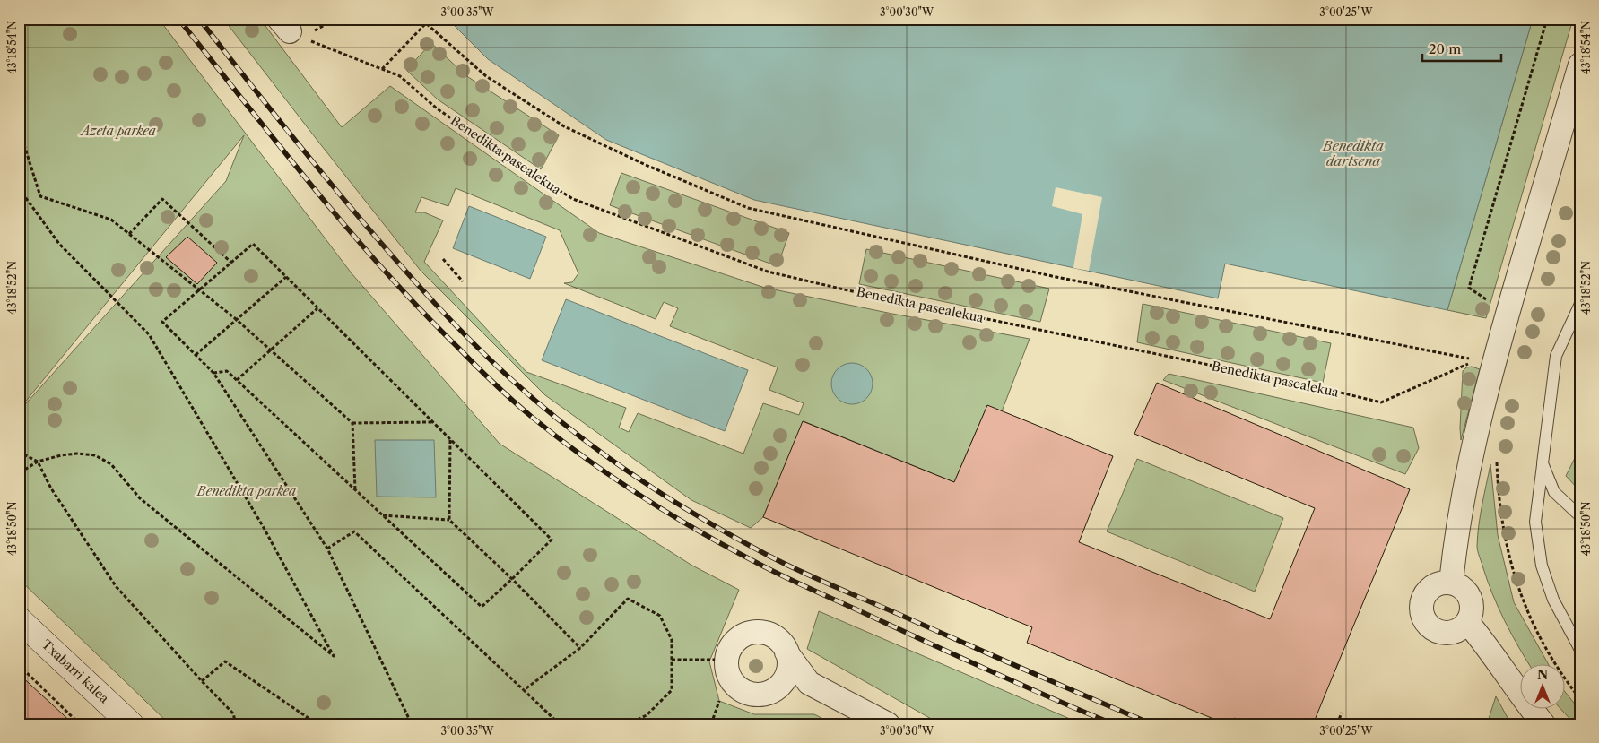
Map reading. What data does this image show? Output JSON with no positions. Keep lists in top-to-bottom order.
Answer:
{
  "streets": {
    "street": ["Txabarri kalea"],
    "path": ["Benedikta pasealekua"]
  },
  "water": ["Benedikta dartsena"],
  "parks": ["Azeta parkea", "Benedikta parkea"],
  "scale_bar": "20 m",
  "north": "top",
  "coordinates": [
    "3°00'35\"W",
    "3°00'30\"W",
    "3°00'25\"W",
    "43°18'54\"N",
    "43°18'52\"N",
    "43°18'50\"N"
  ]
}
